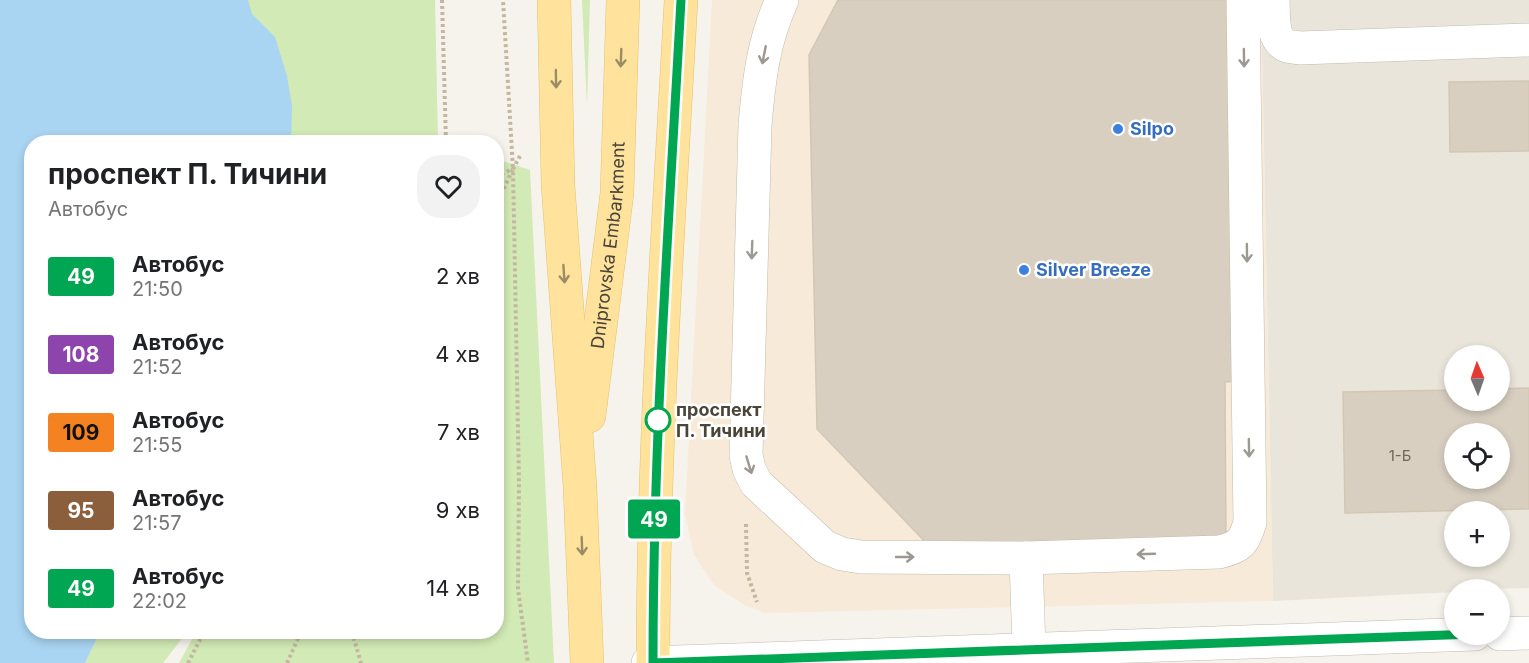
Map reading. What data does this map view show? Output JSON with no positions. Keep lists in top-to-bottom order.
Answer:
{
  "streets": {
    "main road": ["Dniprovska Embarkment"]
  },
  "places": ["Silpo", "Silver Breeze", "проспект П. Тичини"],
  "lines": ["bus line 49"],
  "house_numbers": ["1-Б"],
  "north": "top",
  "page": {
    "on_map": "49",
    "heading": ["проспект П. Тичини", "Автобус"],
    "list": [
      {
        "mark": "49",
        "name": "Автобус",
        "note": "21:50",
        "value": "2 хв"
      },
      {
        "mark": "108",
        "name": "Автобус",
        "note": "21:52",
        "value": "4 хв"
      },
      {
        "mark": "109",
        "name": "Автобус",
        "note": "21:55",
        "value": "7 хв"
      },
      {
        "mark": "95",
        "name": "Автобус",
        "note": "21:57",
        "value": "9 хв"
      },
      {
        "mark": "49",
        "name": "Автобус",
        "note": "22:02",
        "value": "14 хв"
      }
    ],
    "map_buttons": ["+", "−"]
  }
}
